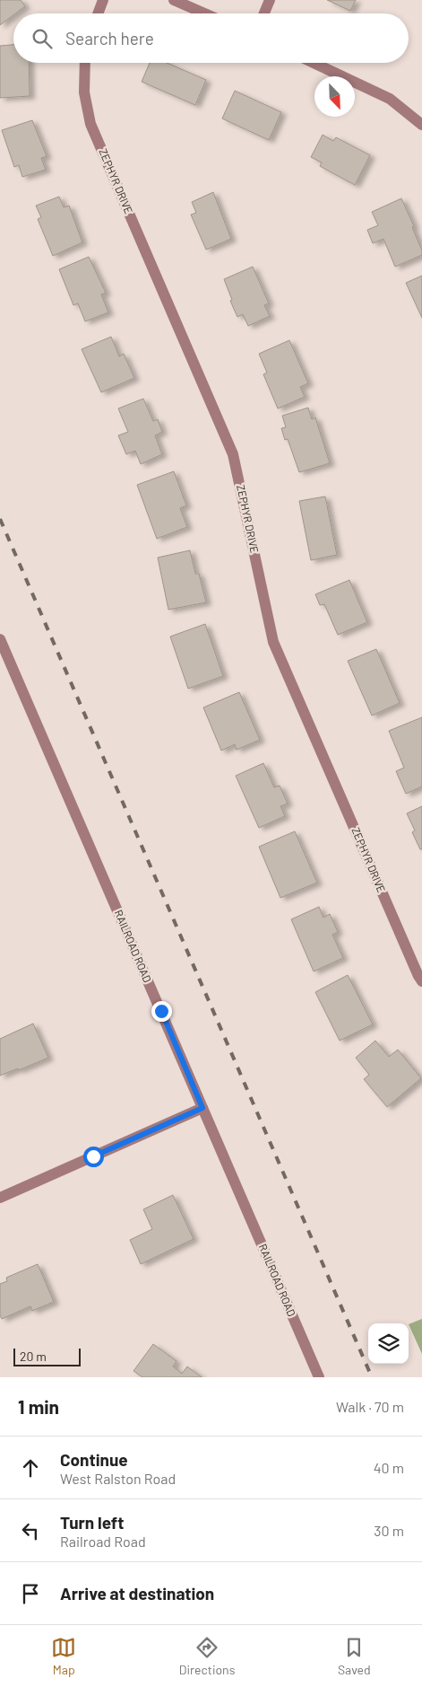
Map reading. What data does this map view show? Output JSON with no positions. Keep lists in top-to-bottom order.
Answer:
{
  "streets": {
    "street": ["ZEPHYR DRIVE", "RAILROAD ROAD"]
  },
  "scale_bar": "20 m",
  "north": "bottom right",
  "page": {
    "search": "Search here",
    "scale": "20 m",
    "heading": ["1 min", "Walk · 70 m"],
    "list": [
      ["Continue", "West Ralston Road", "40 m"],
      ["Turn left", "Railroad Road", "30 m"],
      "Arrive at destination"
    ],
    "nav": ["Map", "Directions", "Saved"]
  }
}
